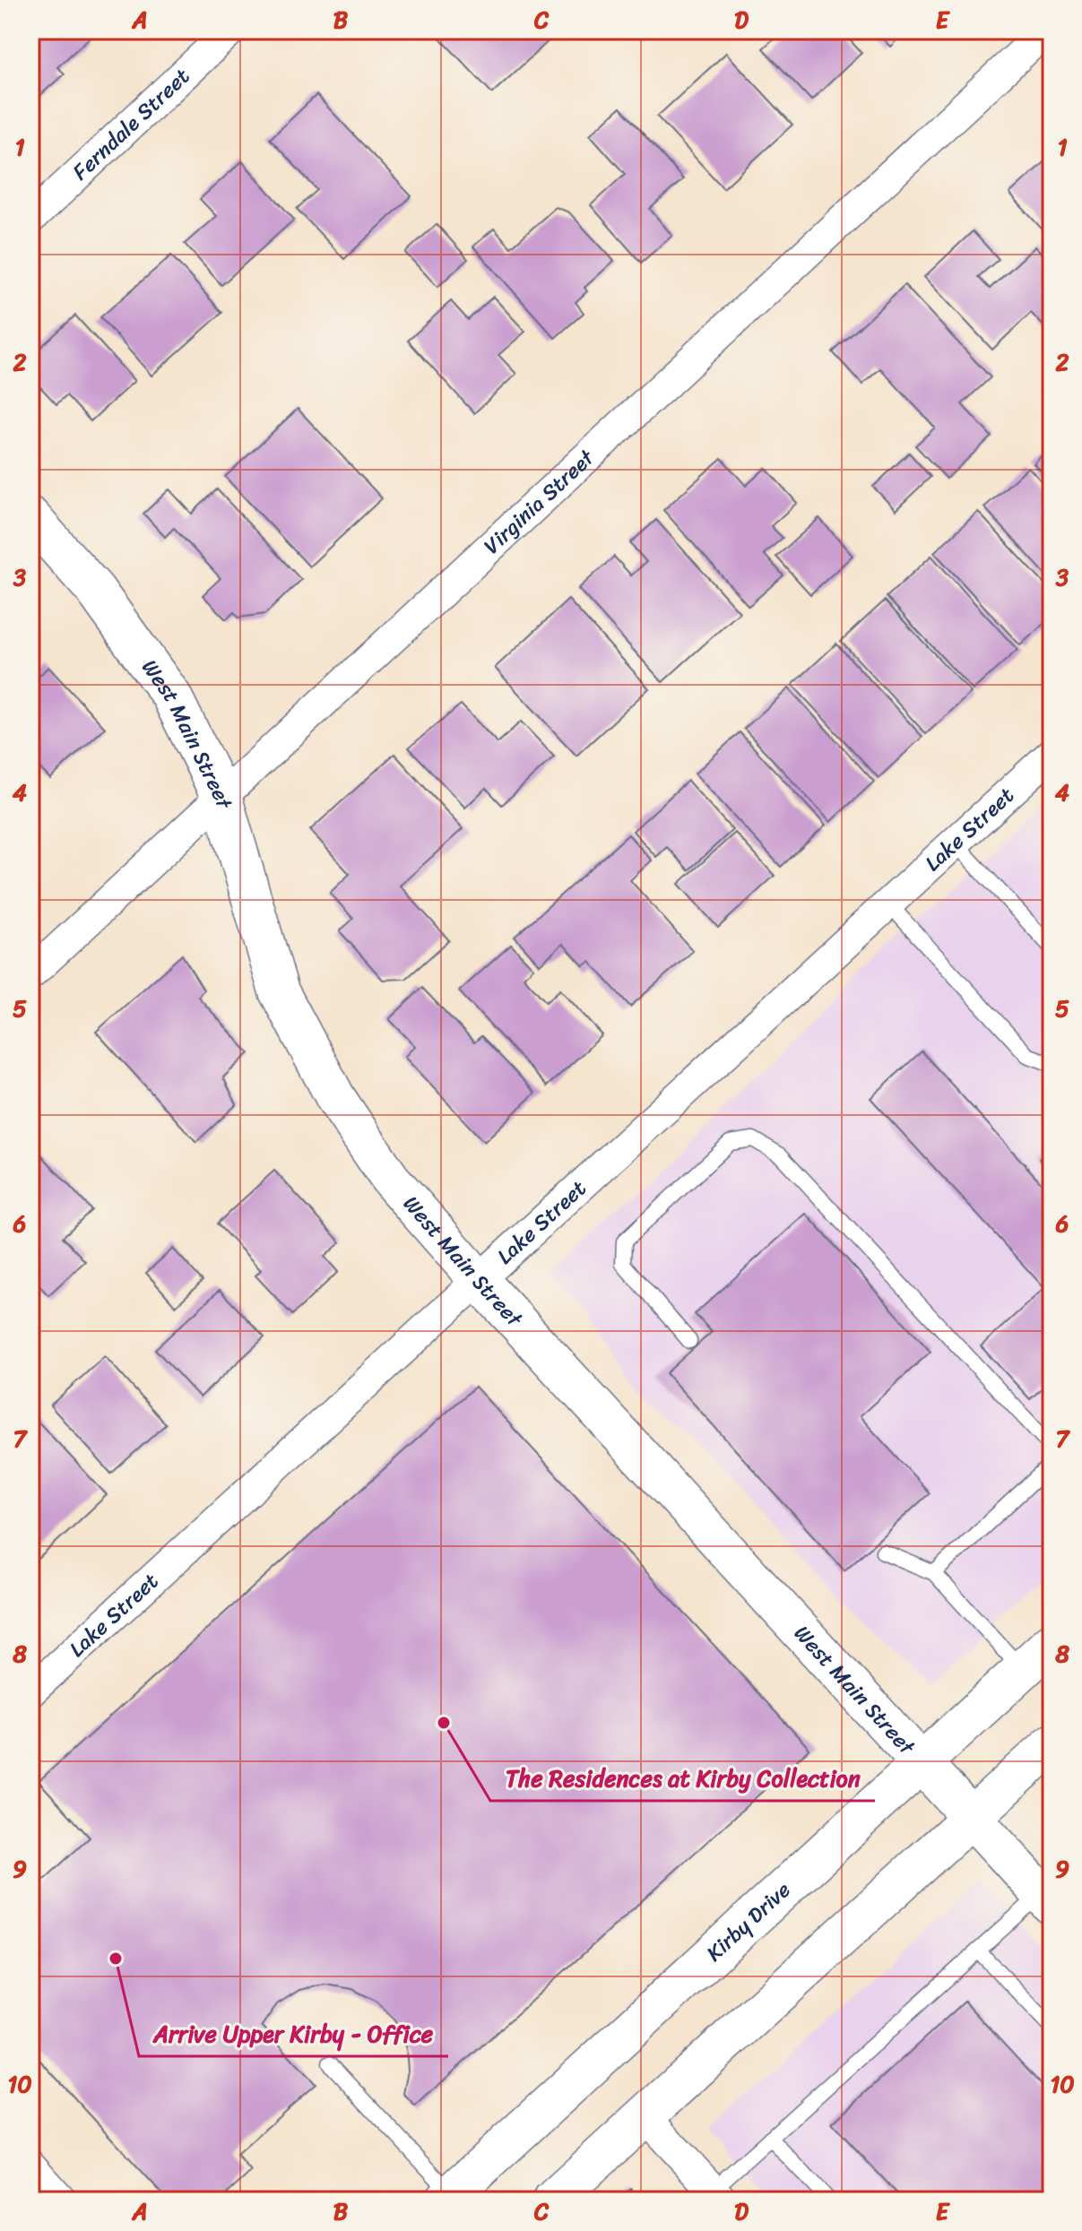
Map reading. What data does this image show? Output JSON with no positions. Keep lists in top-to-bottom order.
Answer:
{
  "streets": {
    "street": [
      "Ferndale Street",
      "Virginia Street",
      "West Main Street",
      "Lake Street",
      "Kirby Drive"
    ]
  },
  "crossings": [
    ["Virginia Street", "West Main Street"],
    ["West Main Street", "Lake Street"],
    ["West Main Street", "Kirby Drive"]
  ],
  "places": ["The Residences at Kirby Collection", "Arrive Upper Kirby - Office"],
  "grid": {
    "columns": [
      "A",
      "B",
      "C",
      "D",
      "E"
    ],
    "rows": [
      "1",
      "2",
      "3",
      "4",
      "5",
      "6",
      "7",
      "8",
      "9",
      "10"
    ]
  }
}
